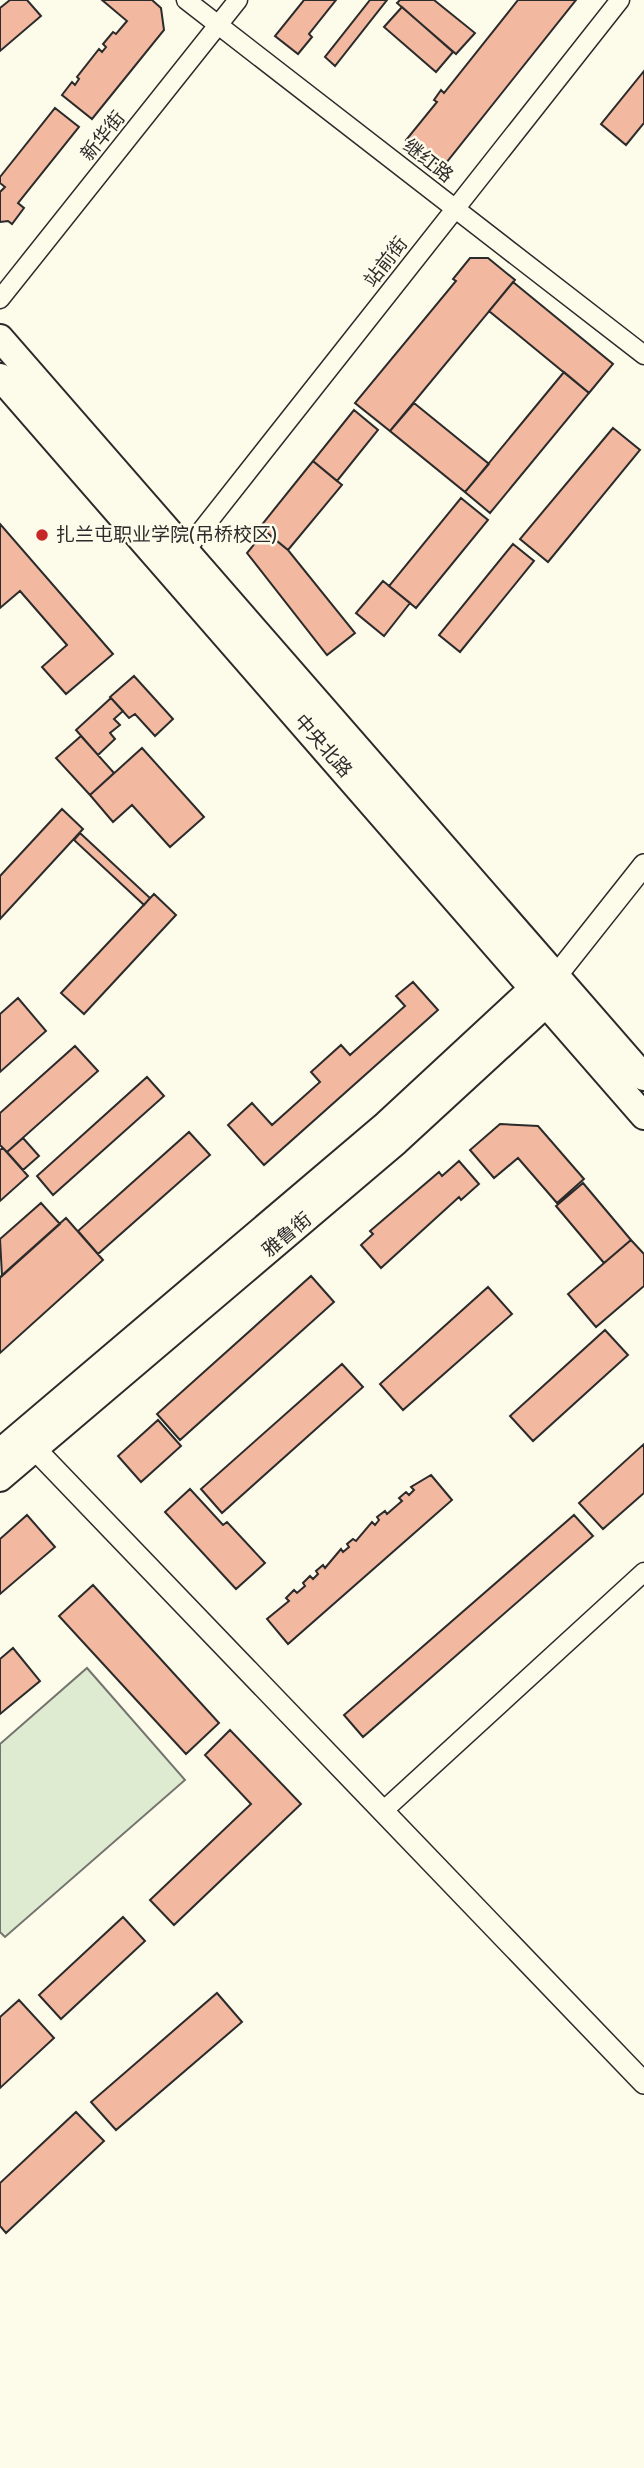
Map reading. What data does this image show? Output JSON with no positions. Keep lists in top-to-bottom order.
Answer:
{
  "streets": {
    "main road": ["中央北路", "雅鲁街"],
    "street": ["新华街", "继红路", "站前街"]
  },
  "crossings": [
    ["新华街", "继红路"],
    ["继红路", "站前街"],
    ["站前街", "中央北路"],
    ["中央北路", "雅鲁街"]
  ],
  "places": ["扎兰屯职业学院(吊桥校区)"]
}
